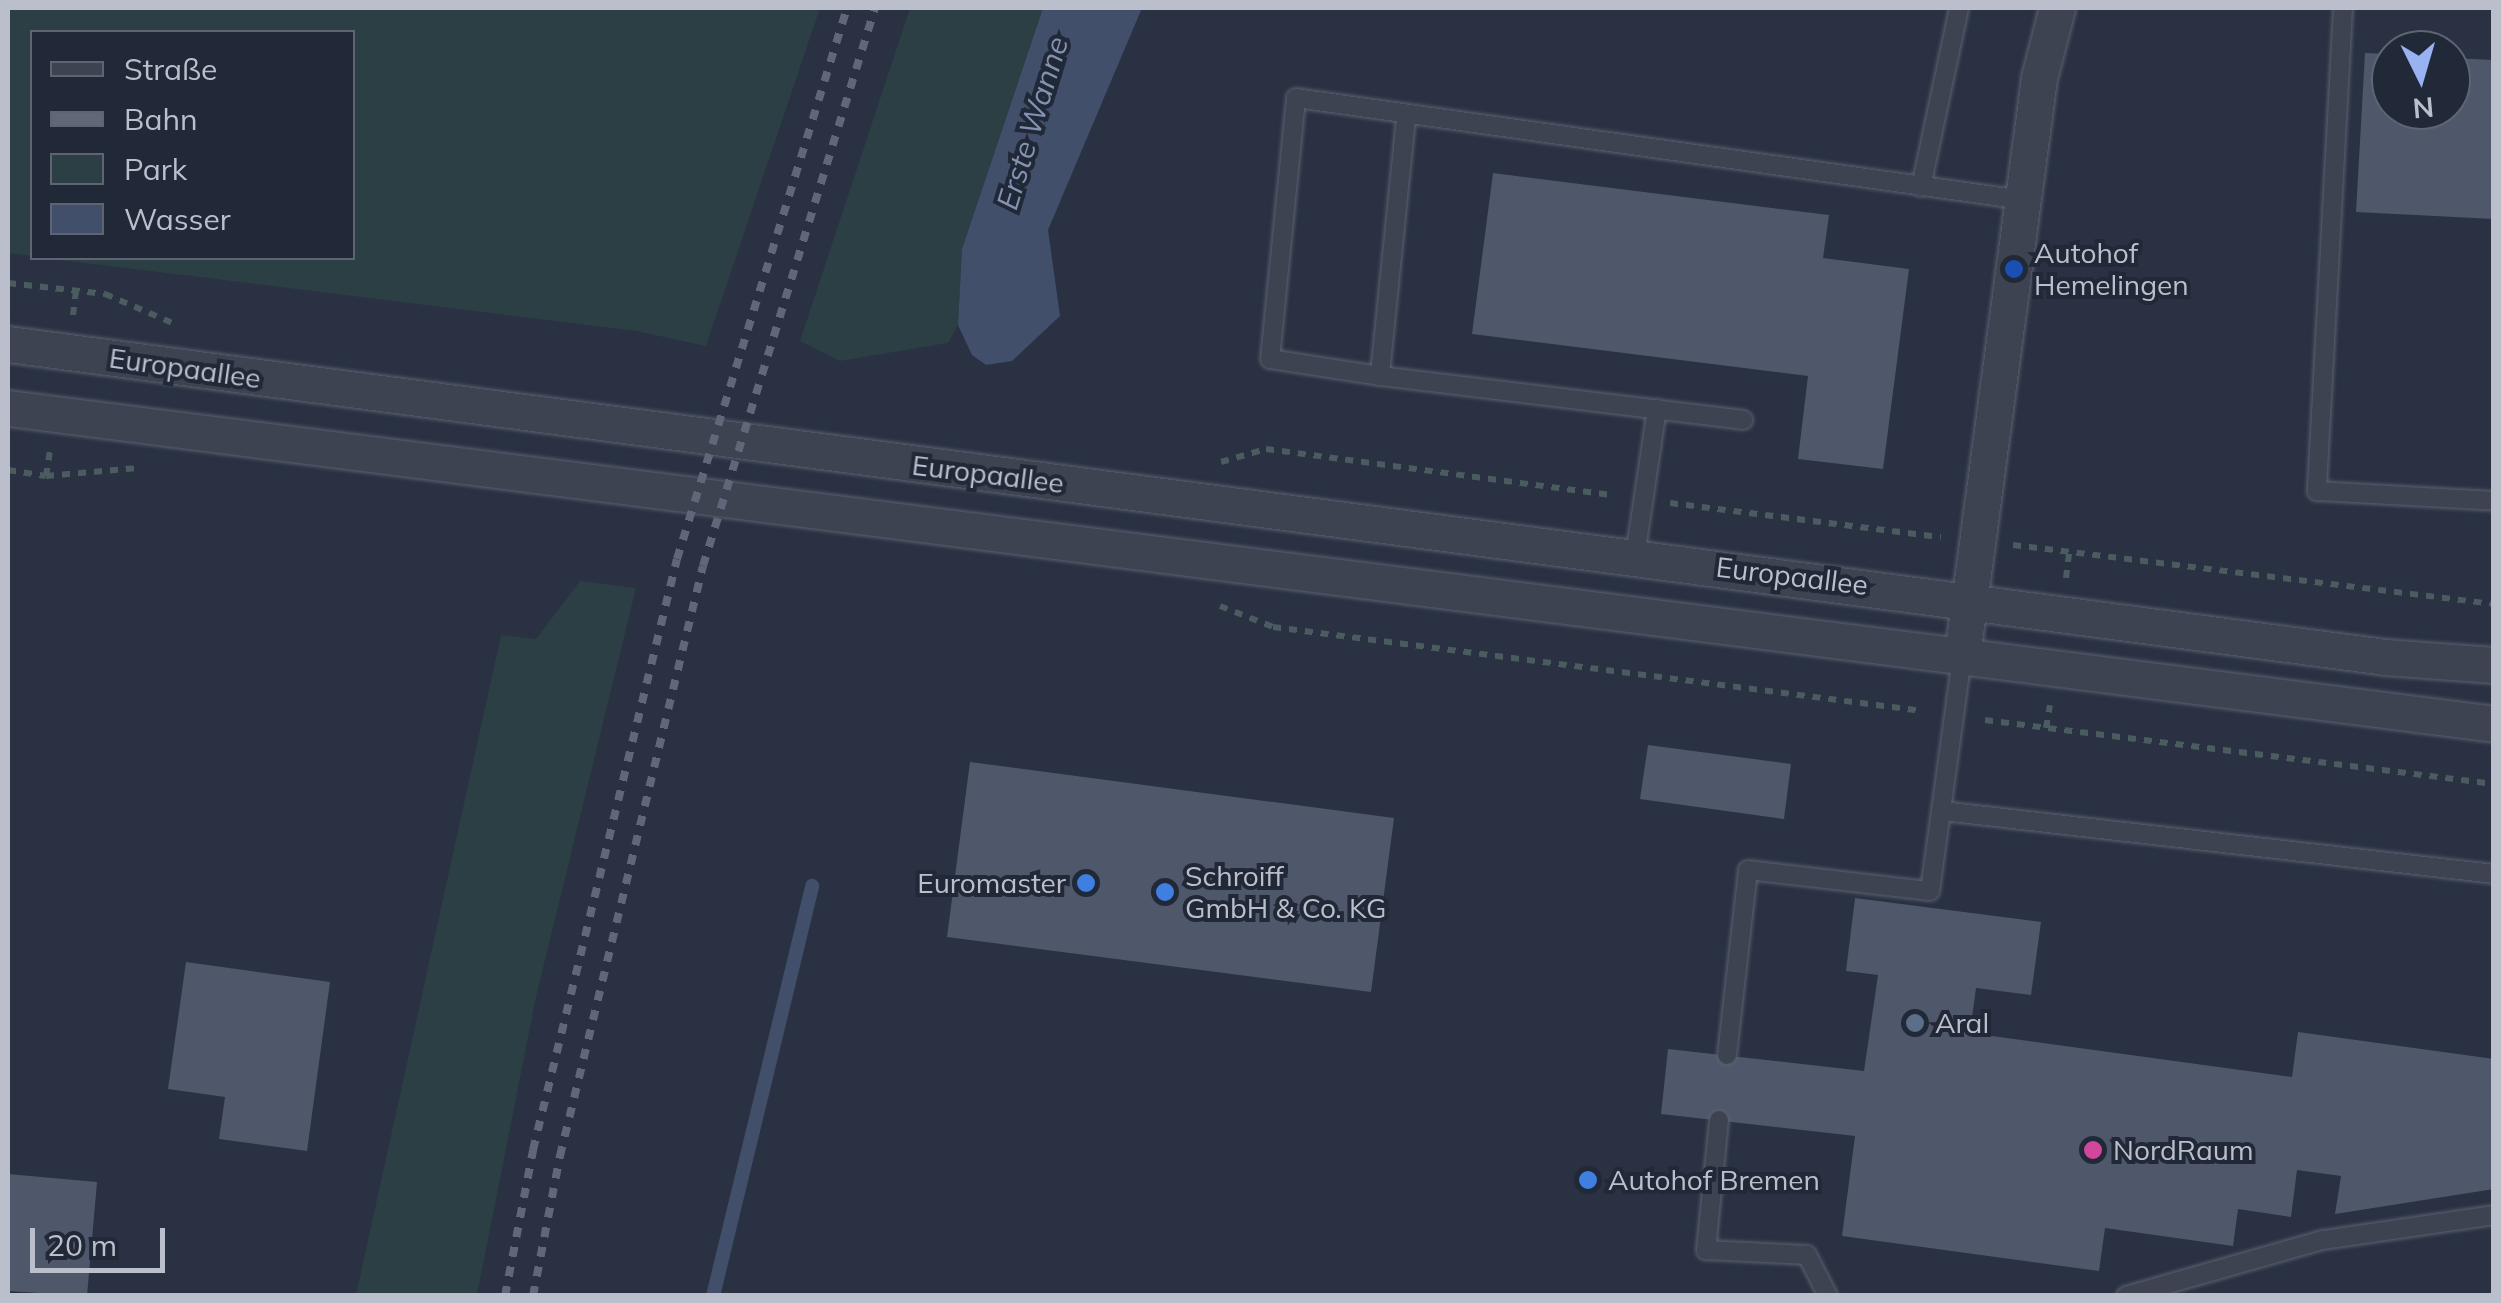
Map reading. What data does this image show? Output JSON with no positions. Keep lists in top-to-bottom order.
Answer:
{
  "streets": {
    "street": ["Europaallee"]
  },
  "water": ["Erste Wanne"],
  "places": [
    "Autohof Hemelingen",
    "Euromaster",
    "Schroiff GmbH & Co. KG",
    "Aral",
    "NordRaum",
    "Autohof Bremen"
  ],
  "legend": [
    "Straße",
    "Bahn",
    "Park",
    "Wasser"
  ],
  "scale_bar": "20 m",
  "north": "bottom"
}
